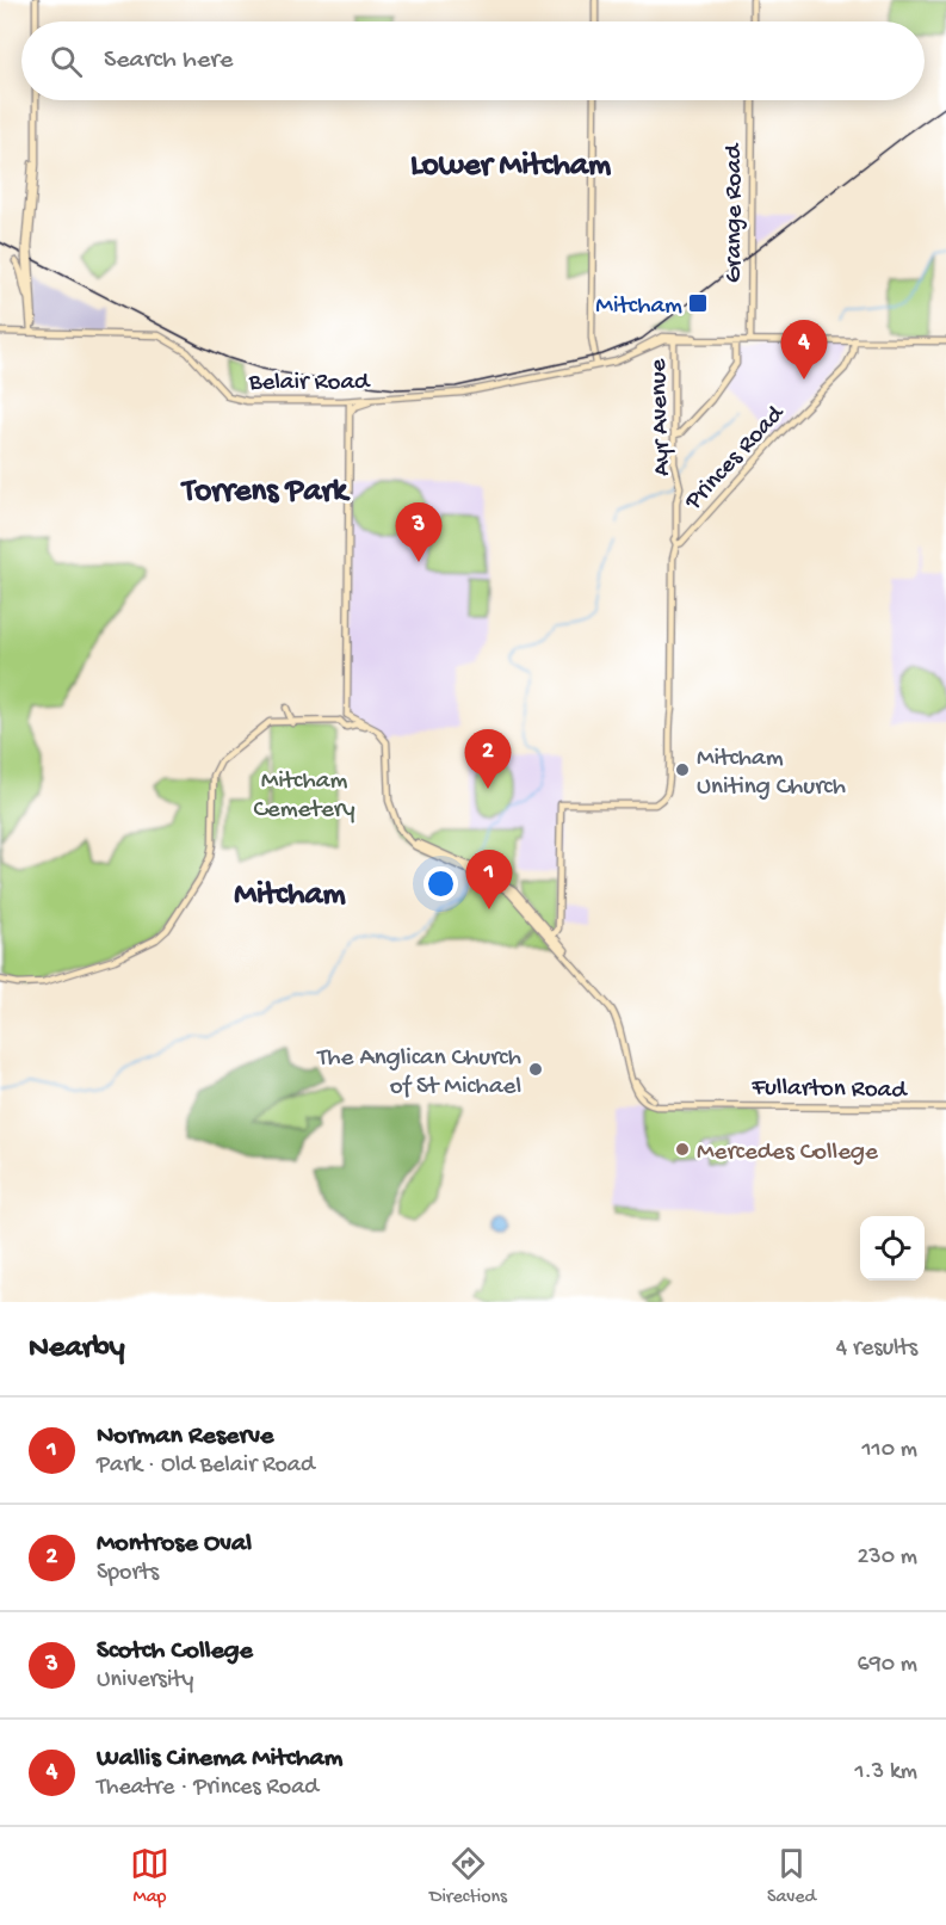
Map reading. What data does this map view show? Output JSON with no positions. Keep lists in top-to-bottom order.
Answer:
{
  "streets": {
    "main road": [
      "Grange Road",
      "Belair Road",
      "Ayr Avenue",
      "Princes Road",
      "Fullarton Road"
    ]
  },
  "crossings": [
    ["Grange Road", "Belair Road"],
    ["Belair Road", "Ayr Avenue"],
    ["Belair Road", "Princes Road"],
    ["Ayr Avenue", "Princes Road"]
  ],
  "districts": ["Lower Mitcham", "Torrens Park", "Mitcham"],
  "parks": ["Mitcham Cemetery"],
  "places": {
    "transit": ["Mitcham"],
    "other": ["Mitcham Uniting Church", "The Anglican Church of St Michael", "Mercedes College"]
  },
  "page": {
    "search": "Search here",
    "pins": [
      "4",
      "3",
      "2",
      "1"
    ],
    "heading": ["Nearby", "4 results"],
    "list": [
      {
        "mark": "1",
        "name": "Norman Reserve",
        "note": "Park · Old Belair Road",
        "value": "110 m"
      },
      {
        "mark": "2",
        "name": "Montrose Oval",
        "note": "Sports",
        "value": "230 m"
      },
      {
        "mark": "3",
        "name": "Scotch College",
        "note": "University",
        "value": "690 m"
      },
      {
        "mark": "4",
        "name": "Wallis Cinema Mitcham",
        "note": "Theatre · Princes Road",
        "value": "1.3 km"
      }
    ],
    "nav": ["Map", "Directions", "Saved"]
  }
}
